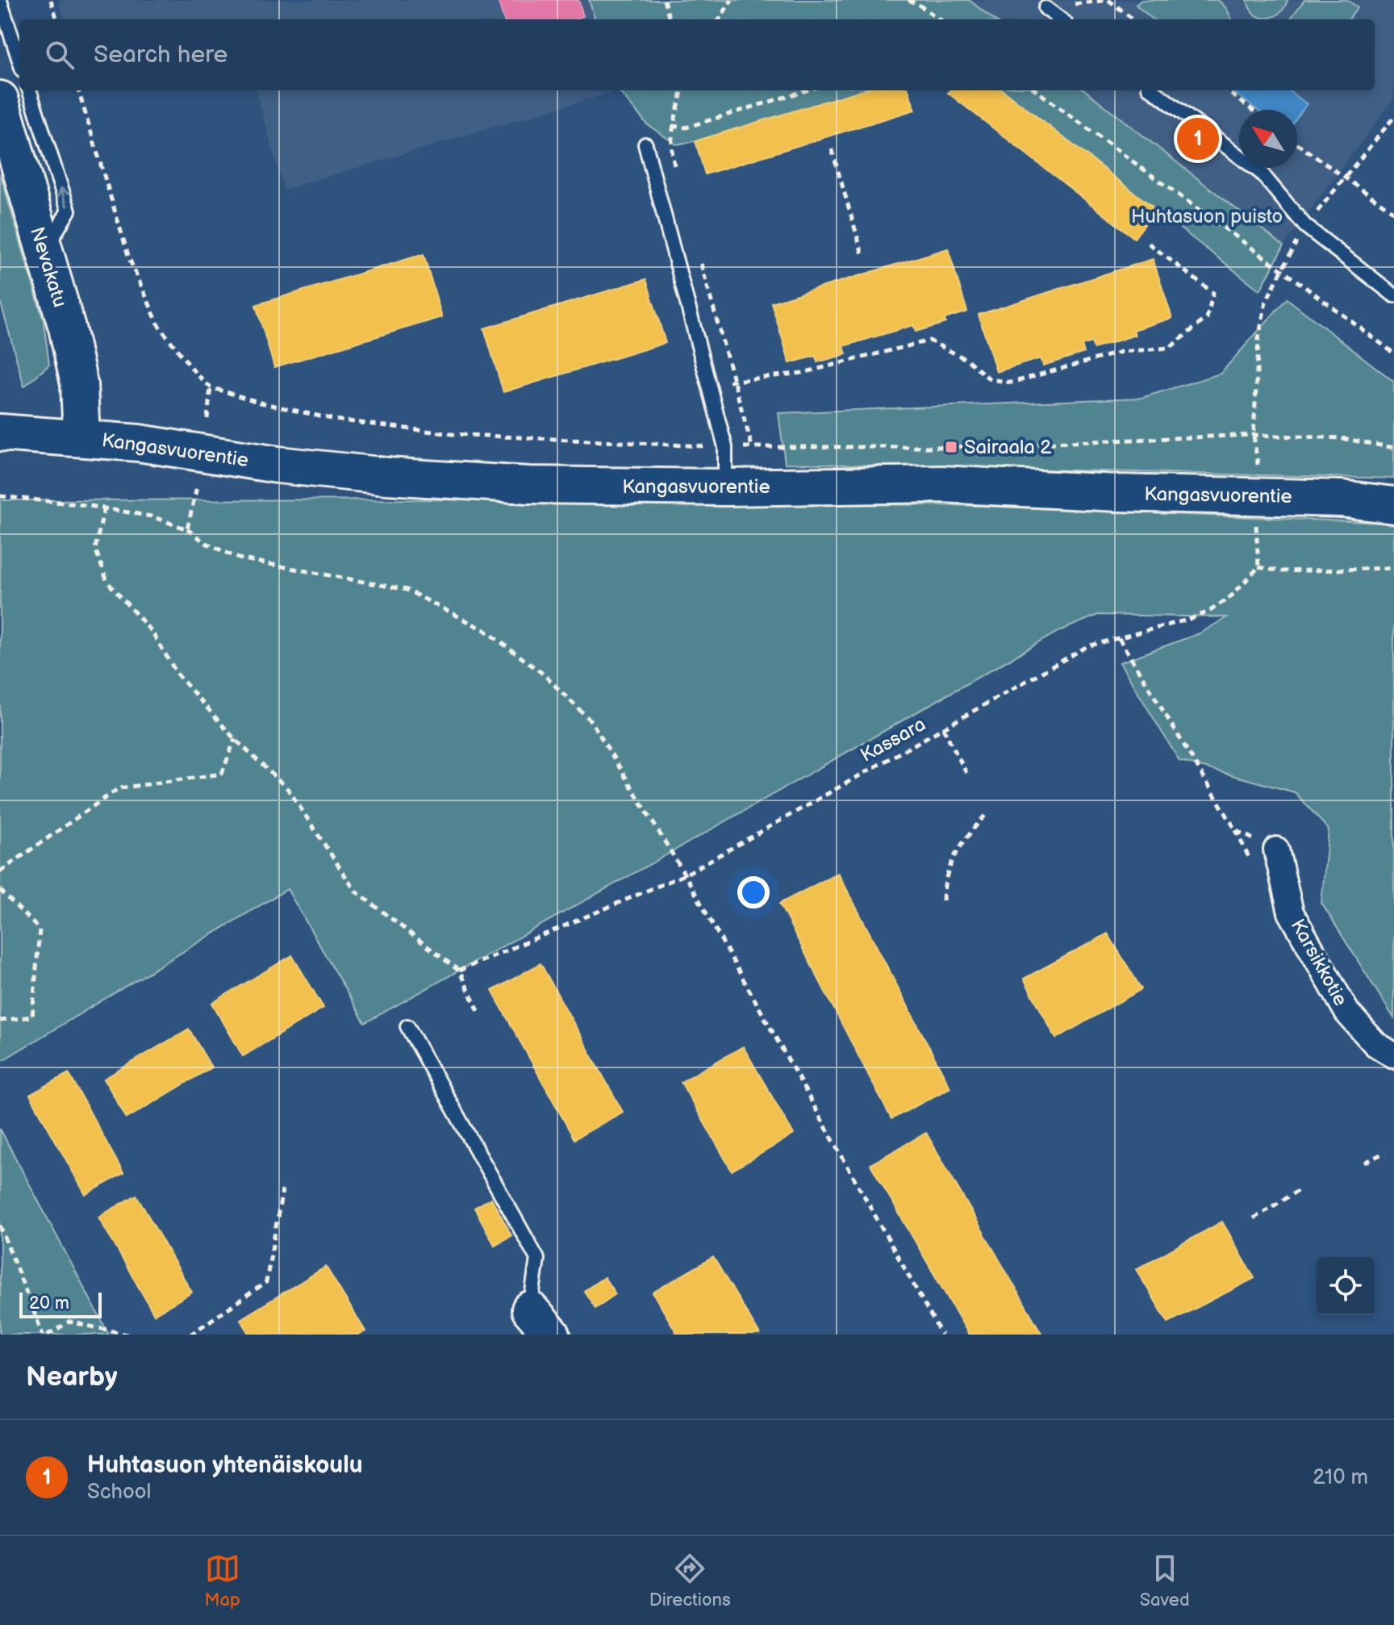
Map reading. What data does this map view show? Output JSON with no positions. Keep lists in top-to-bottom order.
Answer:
{
  "streets": {
    "main road": ["Nevakatu", "Kangasvuorentie"],
    "street": ["Karsikkotie"],
    "path": ["Kassara"]
  },
  "crossings": [
    ["Nevakatu", "Kangasvuorentie"]
  ],
  "parks": ["Huhtasuon puisto"],
  "places": {
    "transit": ["Sairaala 2"]
  },
  "scale_bar": "20 m",
  "north": "top left",
  "page": {
    "search": "Search here",
    "pins": "1",
    "scale": "20 m",
    "heading": "Nearby",
    "list": [
      {
        "mark": "1",
        "name": "Huhtasuon yhtenäiskoulu",
        "note": "School",
        "value": "210 m"
      }
    ],
    "nav": ["Map", "Directions", "Saved"]
  }
}
